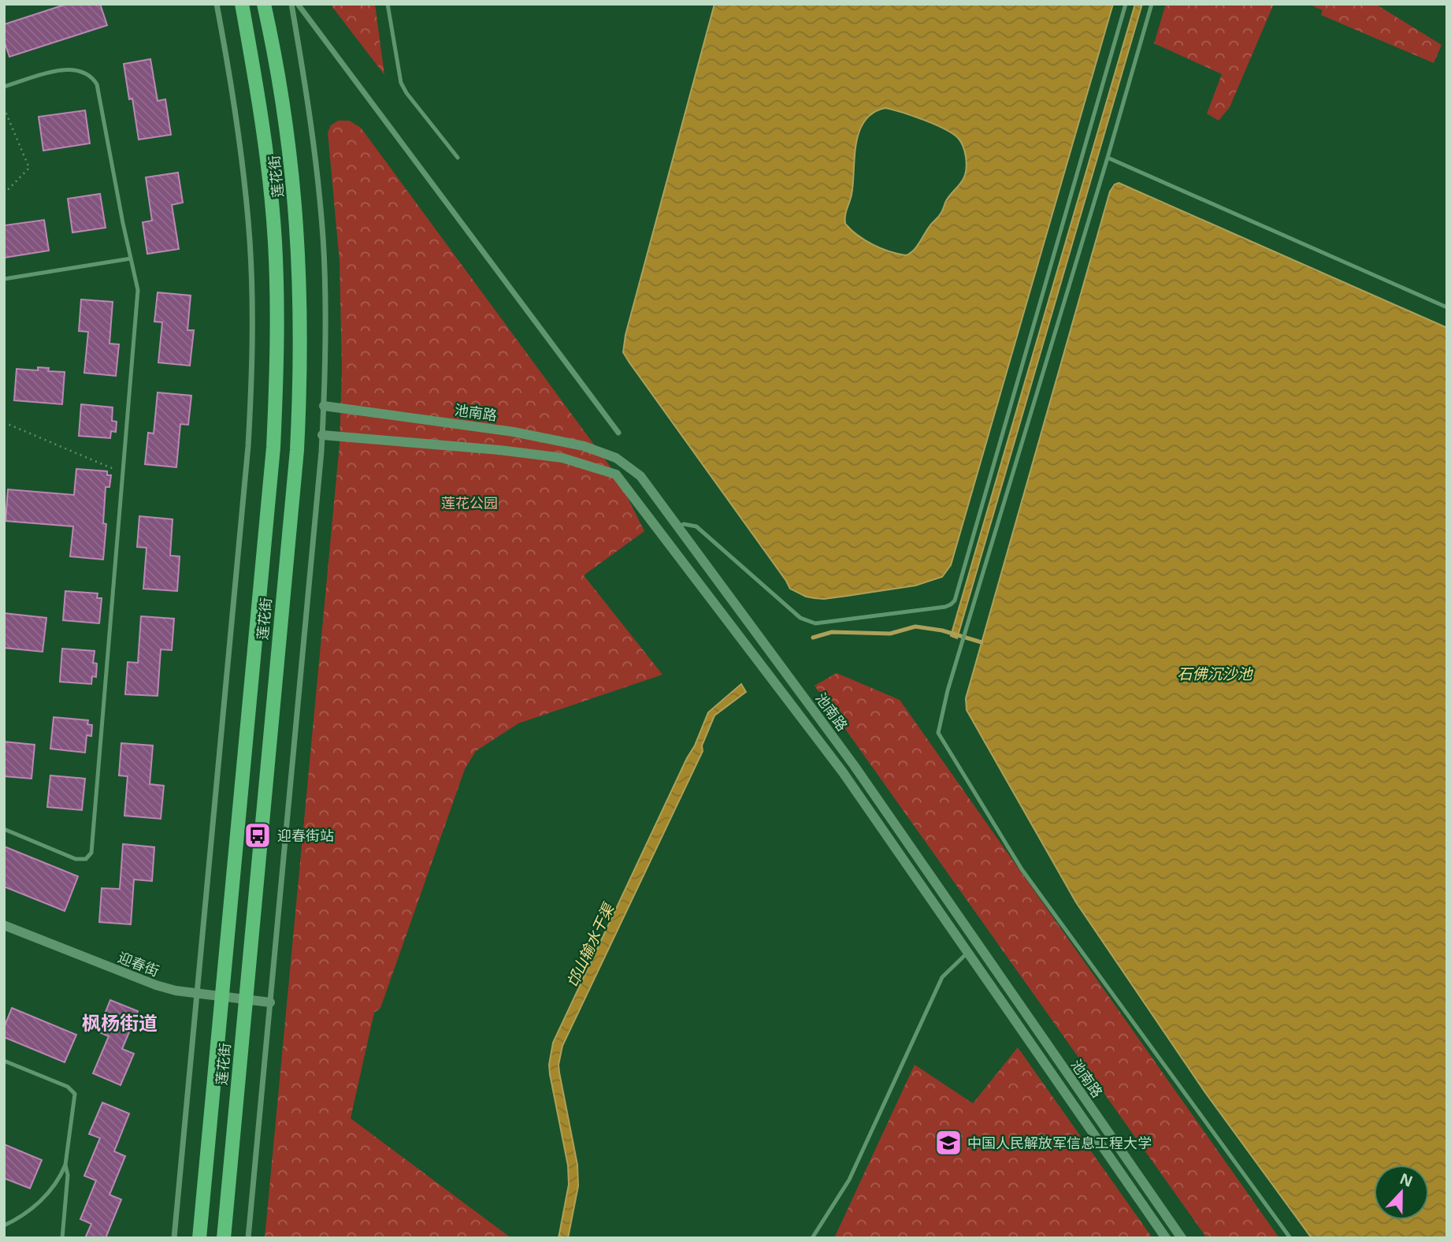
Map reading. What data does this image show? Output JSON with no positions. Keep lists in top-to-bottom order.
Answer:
{
  "streets": {
    "main road": ["莲花街"],
    "street": ["池南路", "迎春街"]
  },
  "crossings": [
    ["莲花街", "迎春街"]
  ],
  "districts": ["枫杨街道"],
  "water": ["石佛沉沙池", "邙山输水干渠"],
  "parks": ["莲花公园"],
  "places": {
    "bus stop": ["迎春街站"],
    "school or university": ["中国人民解放军信息工程大学"]
  },
  "north": "top"
}
